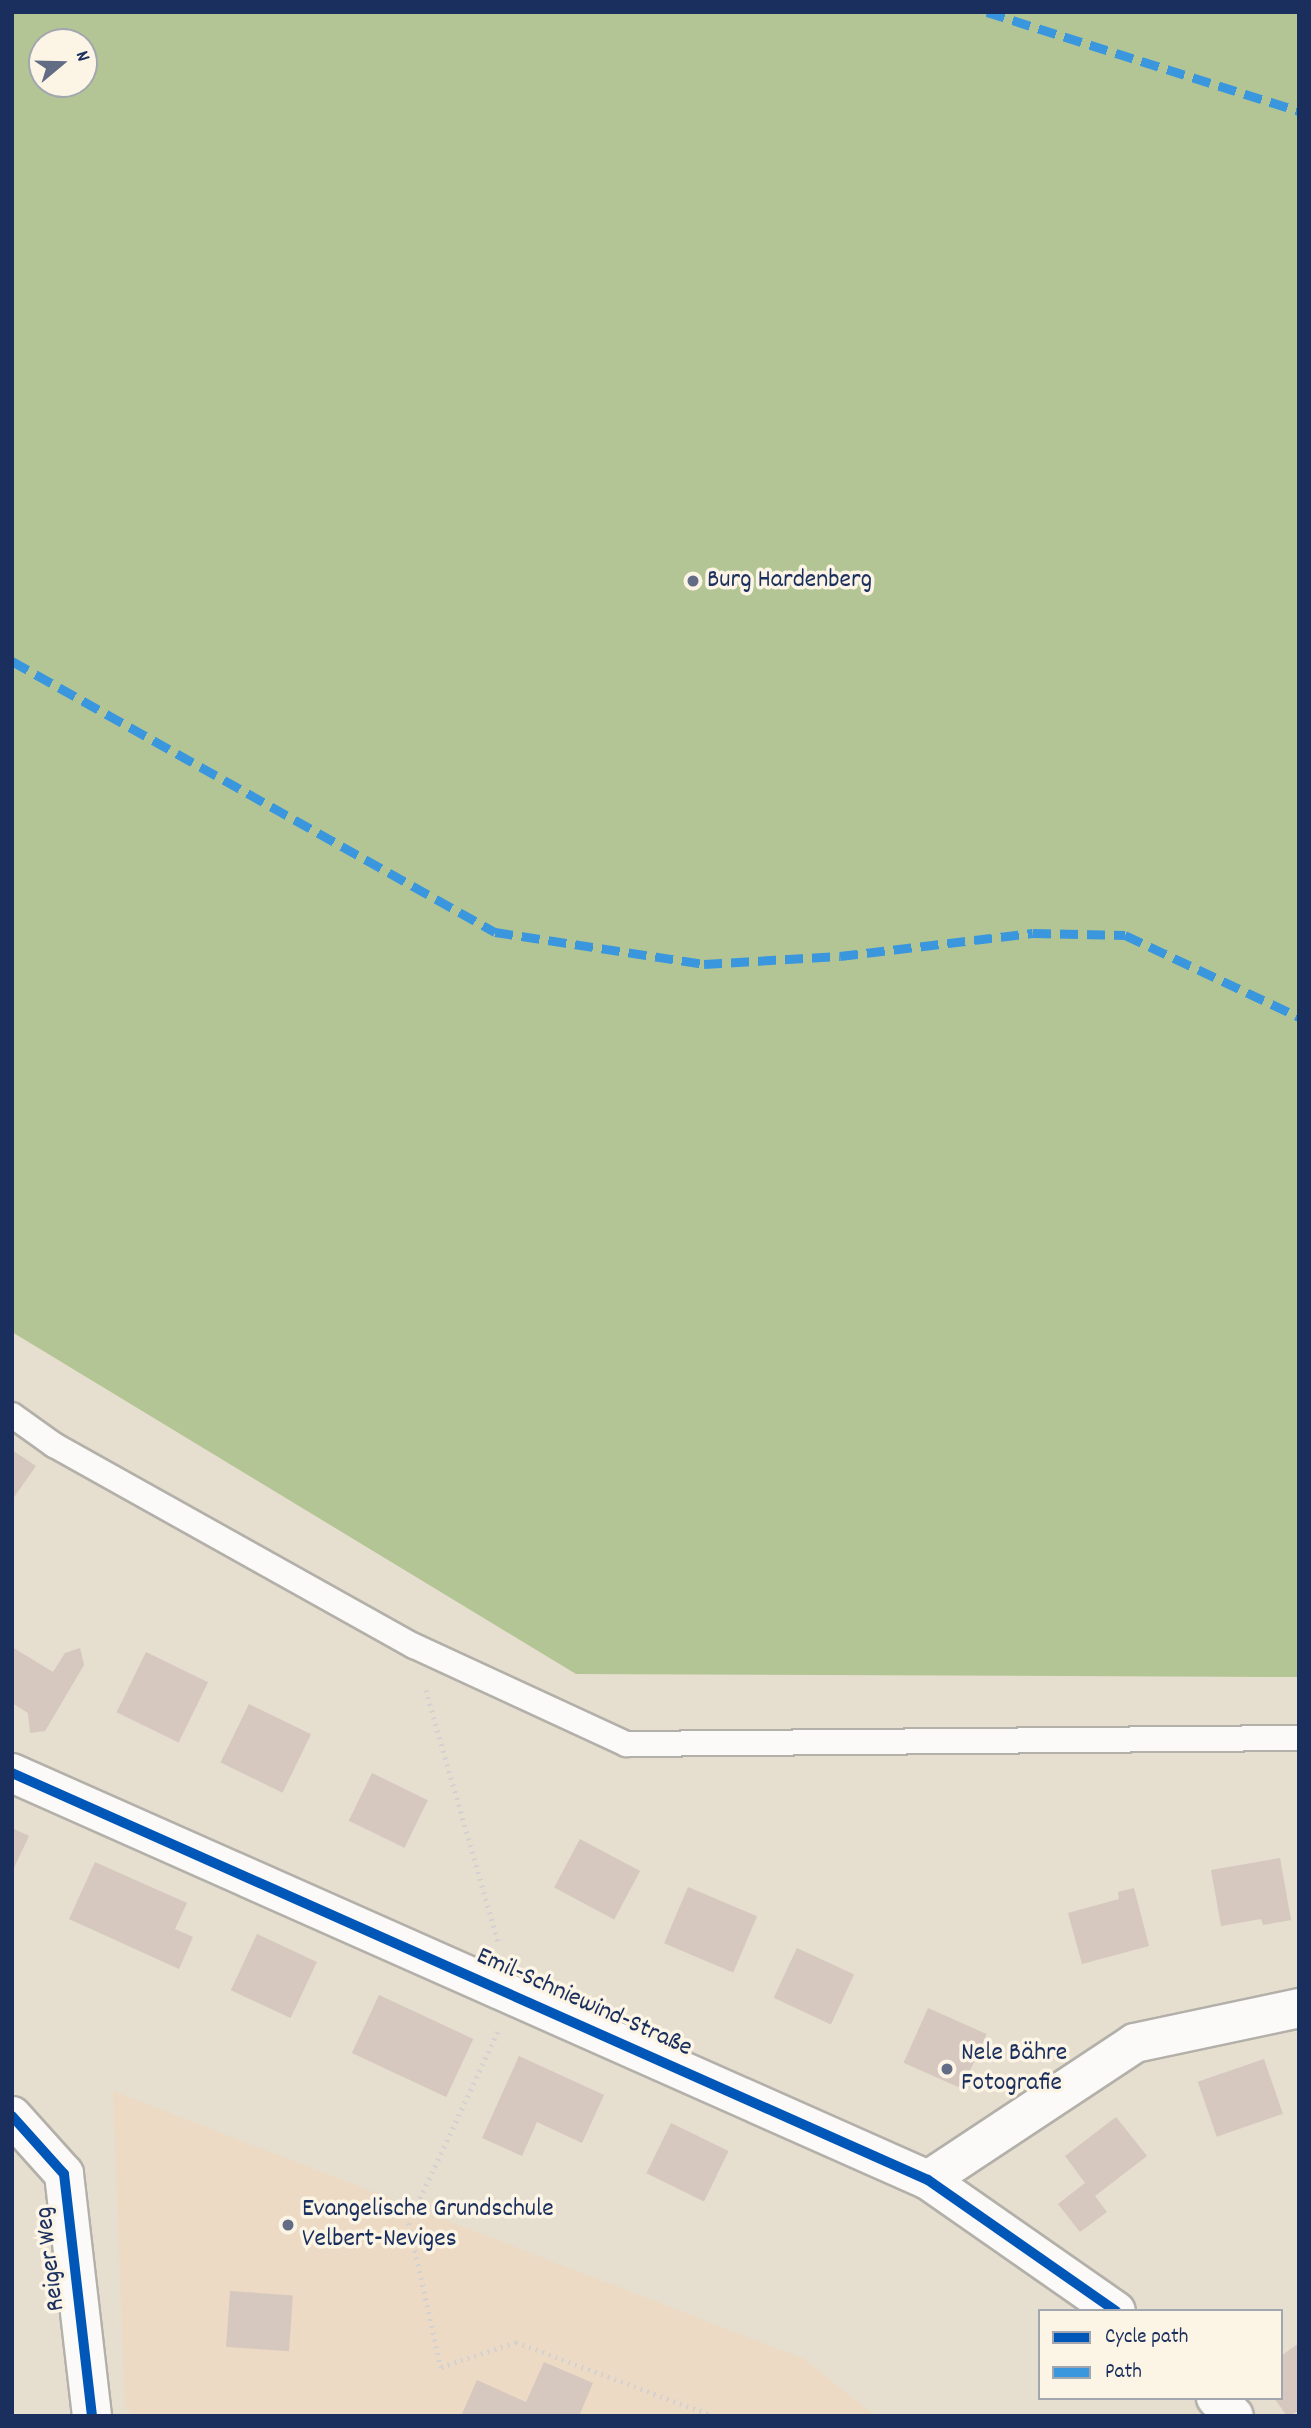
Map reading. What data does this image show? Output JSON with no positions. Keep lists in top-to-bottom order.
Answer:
{
  "streets": {
    "street": ["Emil-Schniewind-Straße", "Reiger Weg"]
  },
  "places": ["Burg Hardenberg", "Nele Bähre Fotografie", "Evangelische Grundschule Velbert-Neviges"],
  "legend": ["Cycle path", "Path"],
  "north": "right"
}
